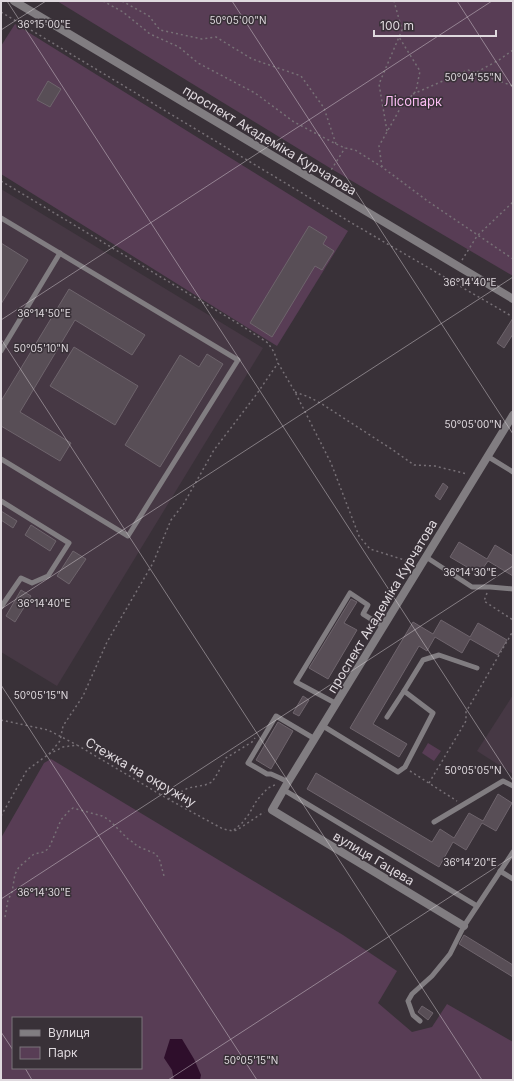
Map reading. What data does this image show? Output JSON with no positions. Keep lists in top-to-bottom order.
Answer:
{
  "streets": {
    "street": ["проспект Академіка Курчатова", "вулиця Гацева"],
    "path": ["Стежка на окружну"]
  },
  "crossings": [
    ["проспект Академіка Курчатова", "вулиця Гацева"]
  ],
  "parks": ["Лісопарк"],
  "legend": ["Вулиця", "Парк"],
  "scale_bar": "100 m",
  "coordinates": [
    "50°05'00\"N",
    "36°15'00\"E",
    "50°04'55\"N",
    "36°14'40\"E",
    "36°14'50\"E",
    "50°05'10\"N",
    "36°14'30\"E",
    "50°05'15\"N",
    "50°05'05\"N",
    "36°14'20\"E"
  ]
}
